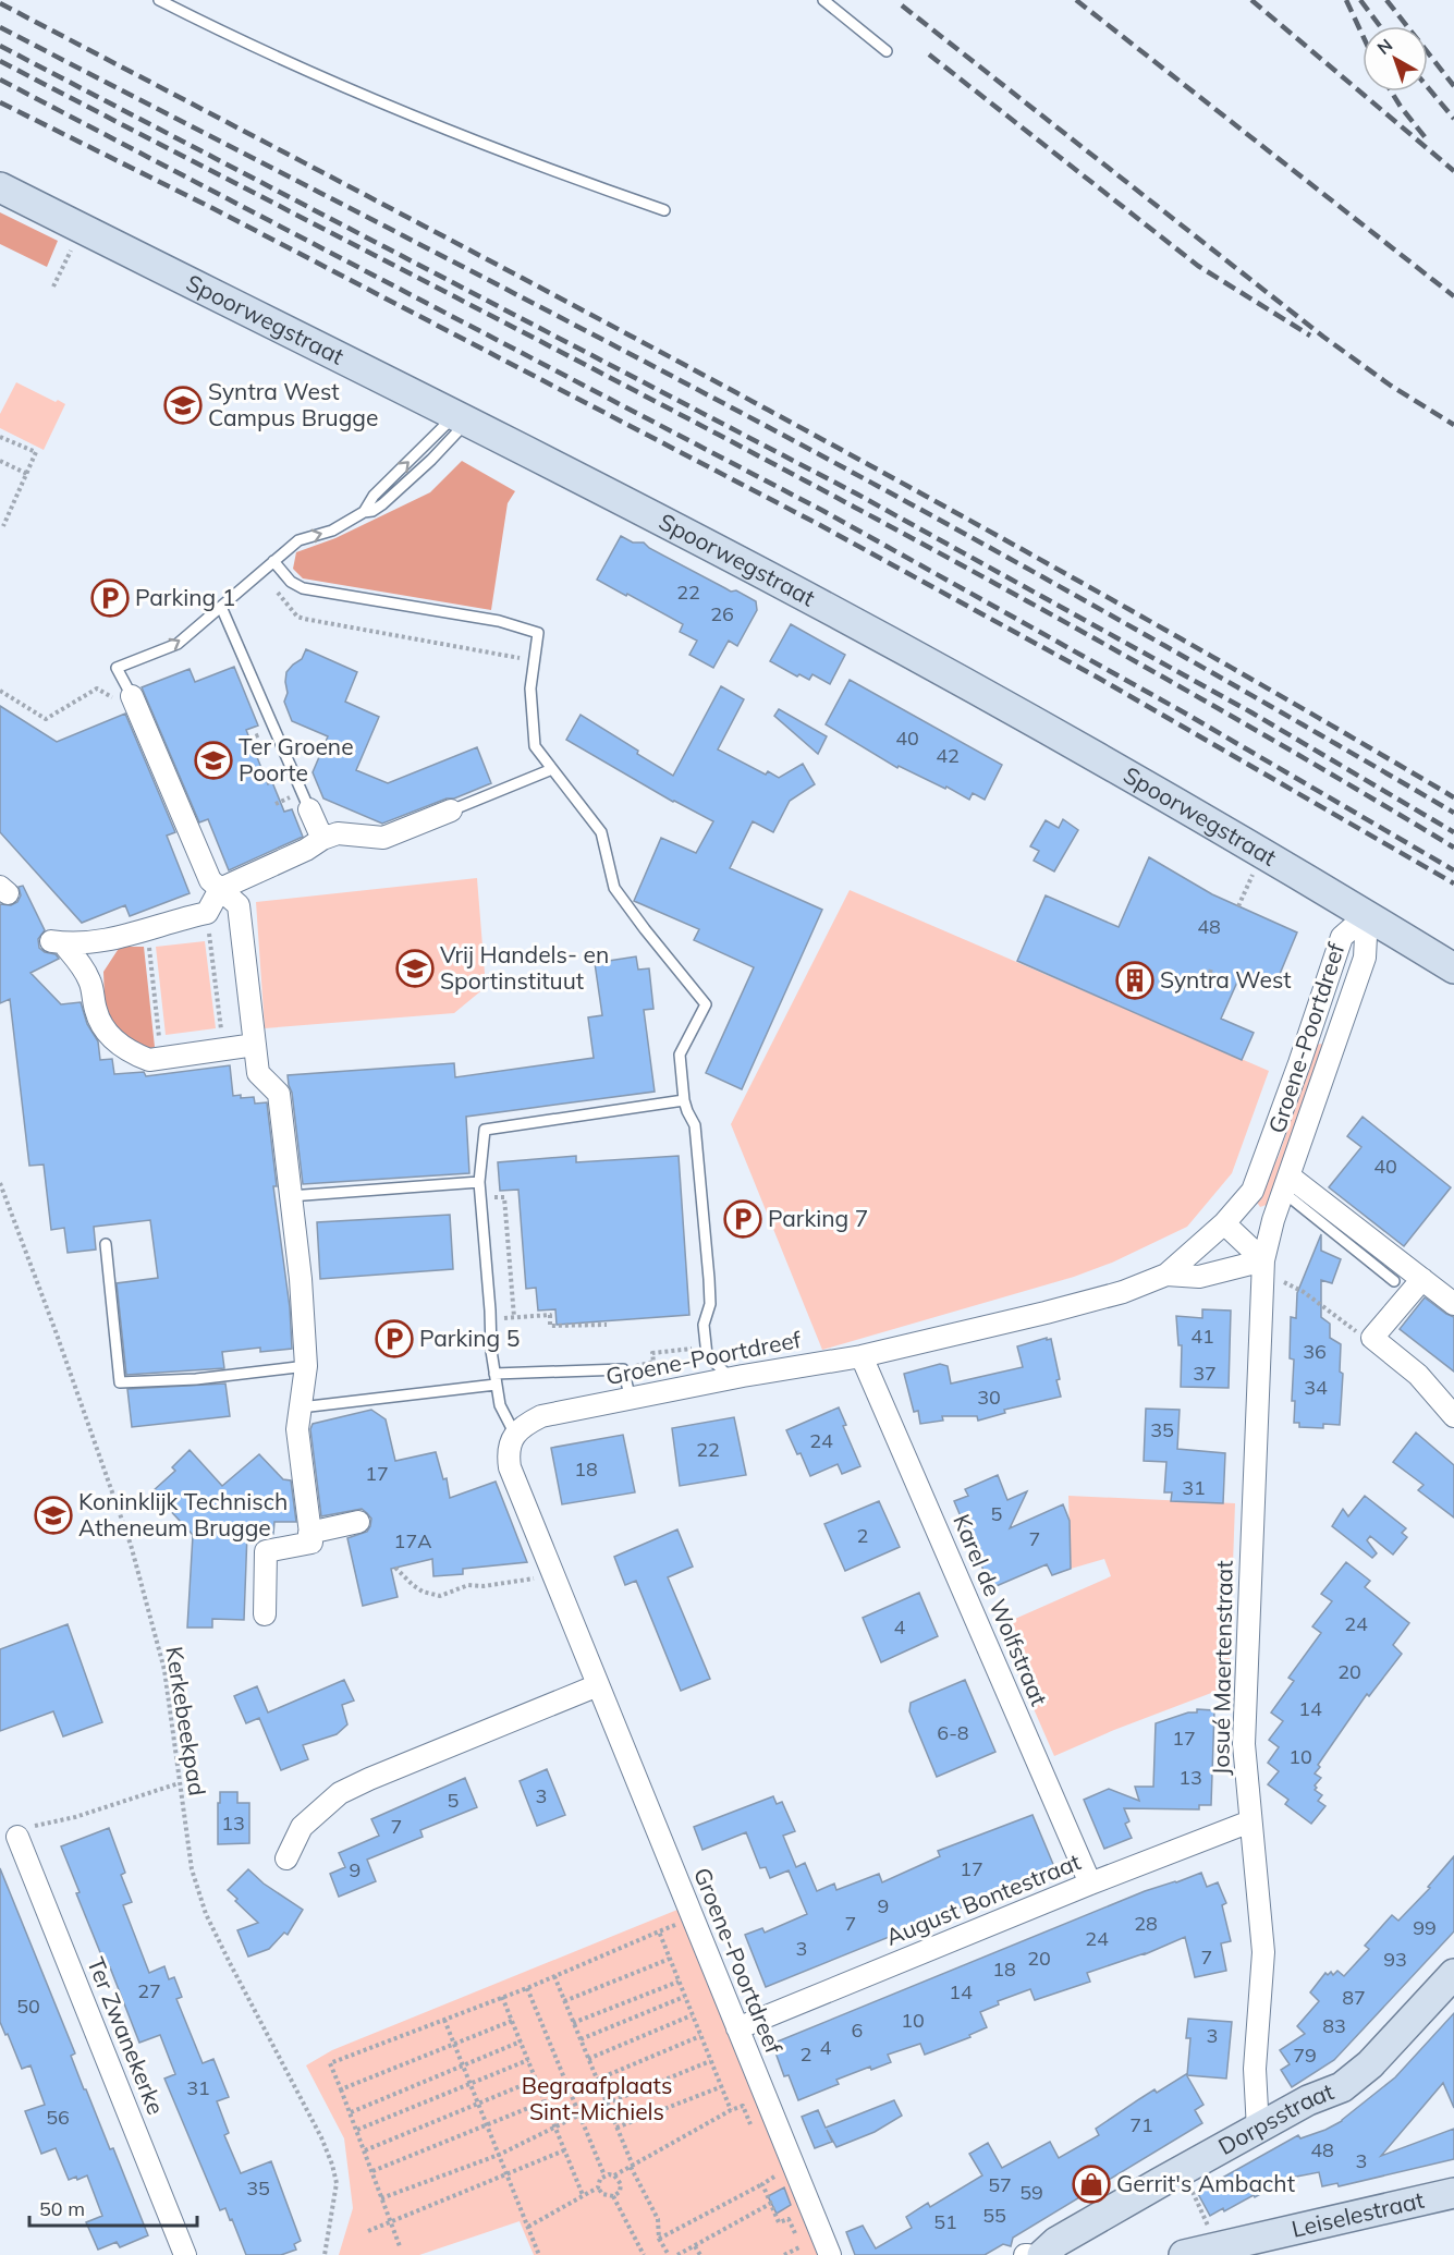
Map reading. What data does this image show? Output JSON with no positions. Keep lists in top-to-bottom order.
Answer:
{
  "streets": {
    "street": [
      "Spoorwegstraat",
      "Groene-Poortdreef",
      "Karel de Wolfstraat",
      "Josué Maertenstraat",
      "August Bontestraat",
      "Ter Zwanekerke",
      "Dorpsstraat",
      "Leiselestraat"
    ],
    "path": ["Kerkebeekpad"]
  },
  "crossings": [
    ["Spoorwegstraat", "Groene-Poortdreef"],
    ["Groene-Poortdreef", "Karel de Wolfstraat"],
    ["Groene-Poortdreef", "Josué Maertenstraat"],
    ["Groene-Poortdreef", "August Bontestraat"],
    ["Karel de Wolfstraat", "August Bontestraat"],
    ["Josué Maertenstraat", "August Bontestraat"],
    ["Josué Maertenstraat", "Dorpsstraat"]
  ],
  "parks": ["Begraafplaats Sint-Michiels"],
  "places": {
    "school or university": [
      "Syntra West Campus Brugge",
      "Ter Groene Poorte",
      "Vrij Handels- en Sportinstituut",
      "Koninklijk Technisch Atheneum Brugge"
    ],
    "parking": ["Parking 1", "Parking 7", "Parking 5"],
    "building": ["Syntra West"],
    "shop": ["Gerrit's Ambacht"]
  },
  "house_numbers": [
    "22",
    "26",
    "40",
    "42",
    "48",
    "40",
    "41",
    "36",
    "37",
    "34",
    "30",
    "35",
    "24",
    "22",
    "18",
    "17",
    "31",
    "5",
    "2",
    "7",
    "17A",
    "24",
    "4",
    "20",
    "14",
    "6-8",
    "17",
    "10",
    "13",
    "3",
    "5",
    "13",
    "7",
    "17",
    "9",
    "9",
    "7",
    "28",
    "99",
    "24",
    "3",
    "7",
    "20",
    "93",
    "18",
    "27",
    "14",
    "87",
    "50",
    "10",
    "83",
    "6",
    "3",
    "4",
    "2",
    "79",
    "31",
    "56",
    "71",
    "48",
    "3",
    "57",
    "35",
    "59",
    "55",
    "51"
  ],
  "scale_bar": "50 m",
  "north": "top left"
}
